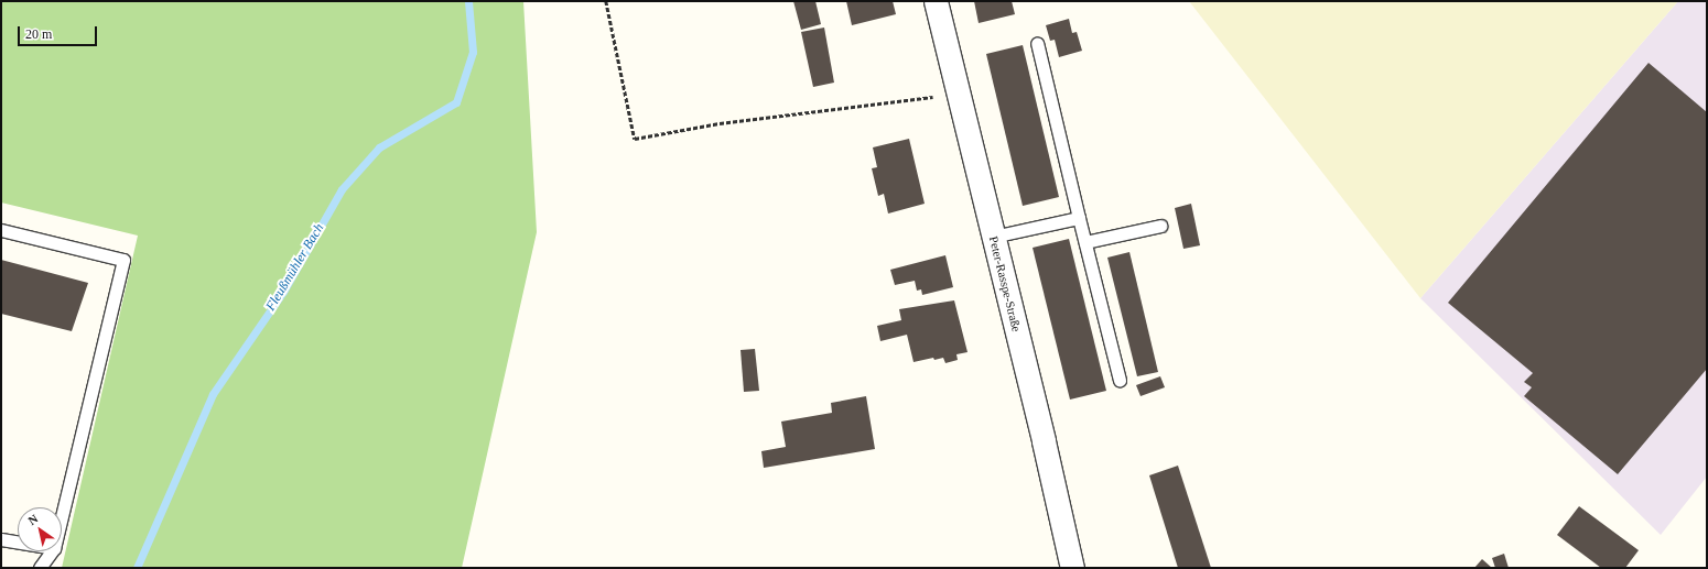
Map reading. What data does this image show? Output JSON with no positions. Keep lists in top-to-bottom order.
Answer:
{
  "streets": {
    "street": ["Peter-Rasspe-Straße"]
  },
  "water": ["Fleußmühler Bach"],
  "scale_bar": "20 m",
  "north": "top left"
}
